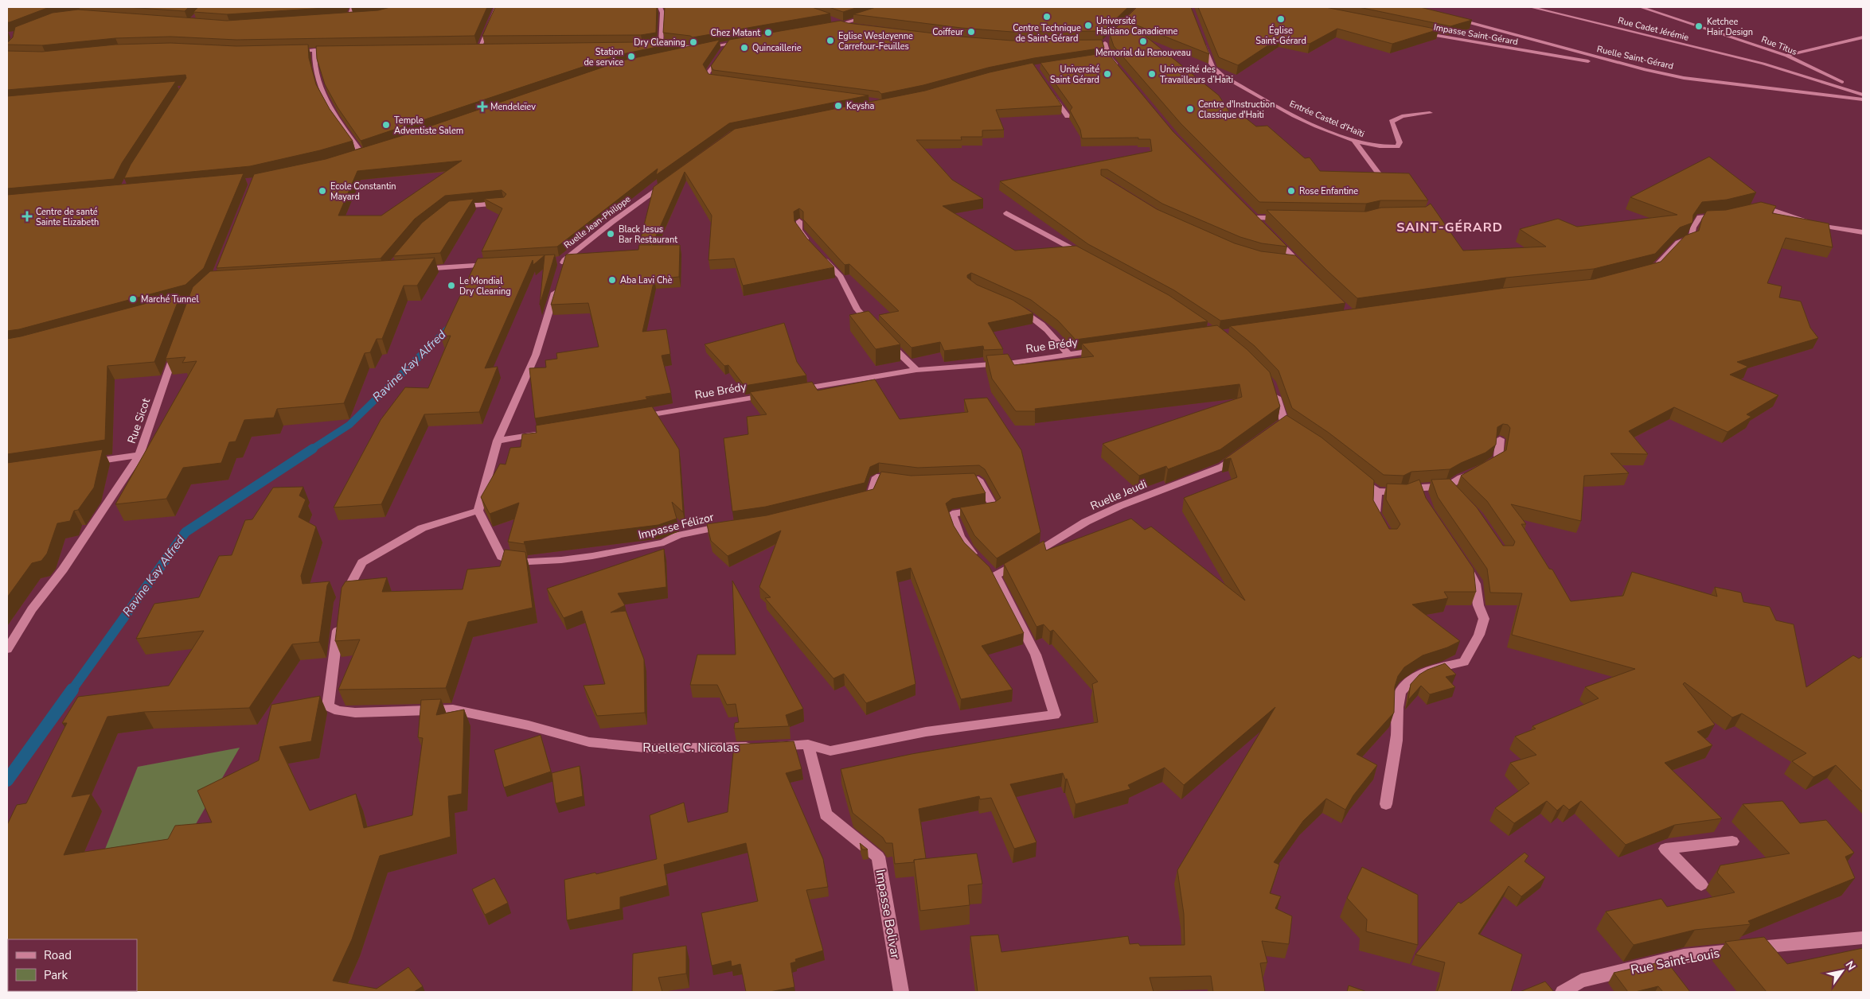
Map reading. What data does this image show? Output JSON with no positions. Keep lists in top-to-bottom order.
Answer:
{
  "streets": {
    "street": [
      "Rue Cadet Jérémie",
      "Impasse Saint-Gérard",
      "Rue Titus",
      "Ruelle Saint-Gérard",
      "Entrée Castel d'Haïti",
      "Ruelle Jean-Philippe",
      "Rue Brédy",
      "Rue Sicot",
      "Ruelle Jeudi",
      "Impasse Félizor",
      "Ruelle C. Nicolas",
      "Impasse Bolivar",
      "Rue Saint-Louis"
    ]
  },
  "crossings": [
    ["Rue Cadet Jérémie", "Rue Titus"],
    ["Impasse Saint-Gérard", "Ruelle Saint-Gérard"],
    ["Ruelle Jeudi", "Ruelle C. Nicolas"],
    ["Ruelle C. Nicolas", "Impasse Bolivar"]
  ],
  "districts": ["SAINT-GÉRARD"],
  "water": ["Ravine Kay Alfred"],
  "places": {
    "other": [
      "Centre Technique de Saint-Gérard",
      "Église Saint-Gérard",
      "Université Haitiano Canadienne",
      "Ketchee Hair Design",
      "Coiffeur",
      "Chez Matant",
      "Eglise Wesleyenne Carrefour-Feuilles",
      "Memorial du Renouveau",
      "Dry Cleaning",
      "Quincaillerie",
      "Station de service",
      "Université Saint Gérard",
      "Université des Travailleurs d’Haïti",
      "Keysha",
      "Centre d'Instruction Classique d'Haiti",
      "Temple Adventiste Salem",
      "Ecole Constantin Mayard",
      "Rose Enfantine",
      "Black Jesus Bar Restaurant",
      "Aba Lavi Chè",
      "Le Mondial Dry Cleaning",
      "Marché Tunnel"
    ],
    "health": ["Mendeleïev", "Centre de santé Sainte Elizabeth"]
  },
  "legend": ["Road", "Park"],
  "north": "top right"
}
